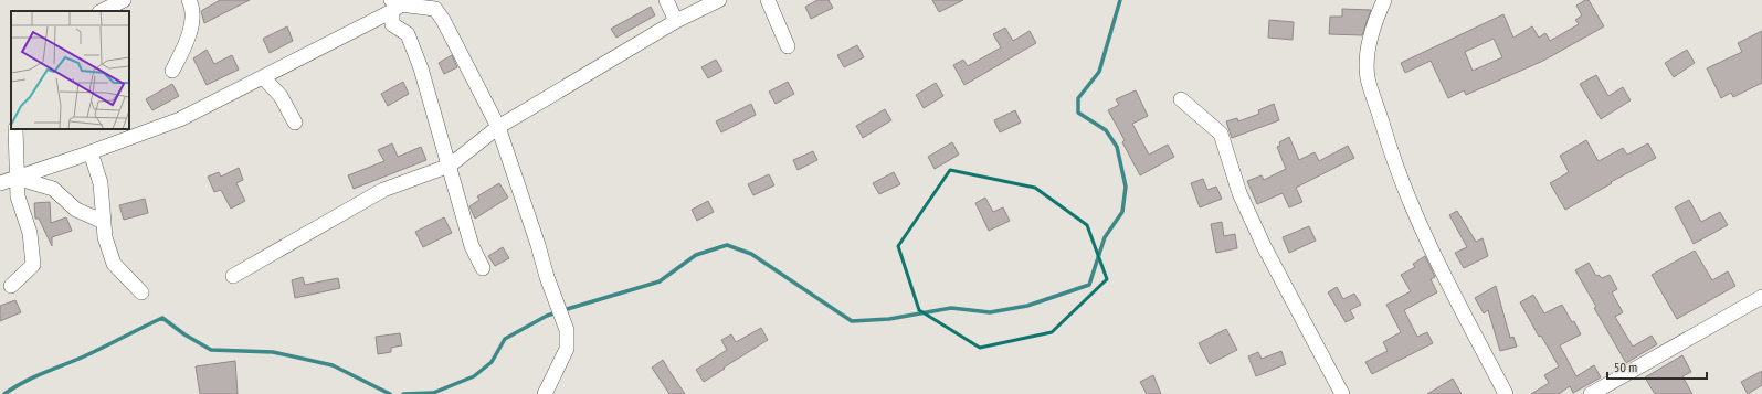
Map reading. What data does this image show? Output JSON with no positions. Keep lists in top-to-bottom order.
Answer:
{
  "scale_bar": "50 m"
}
